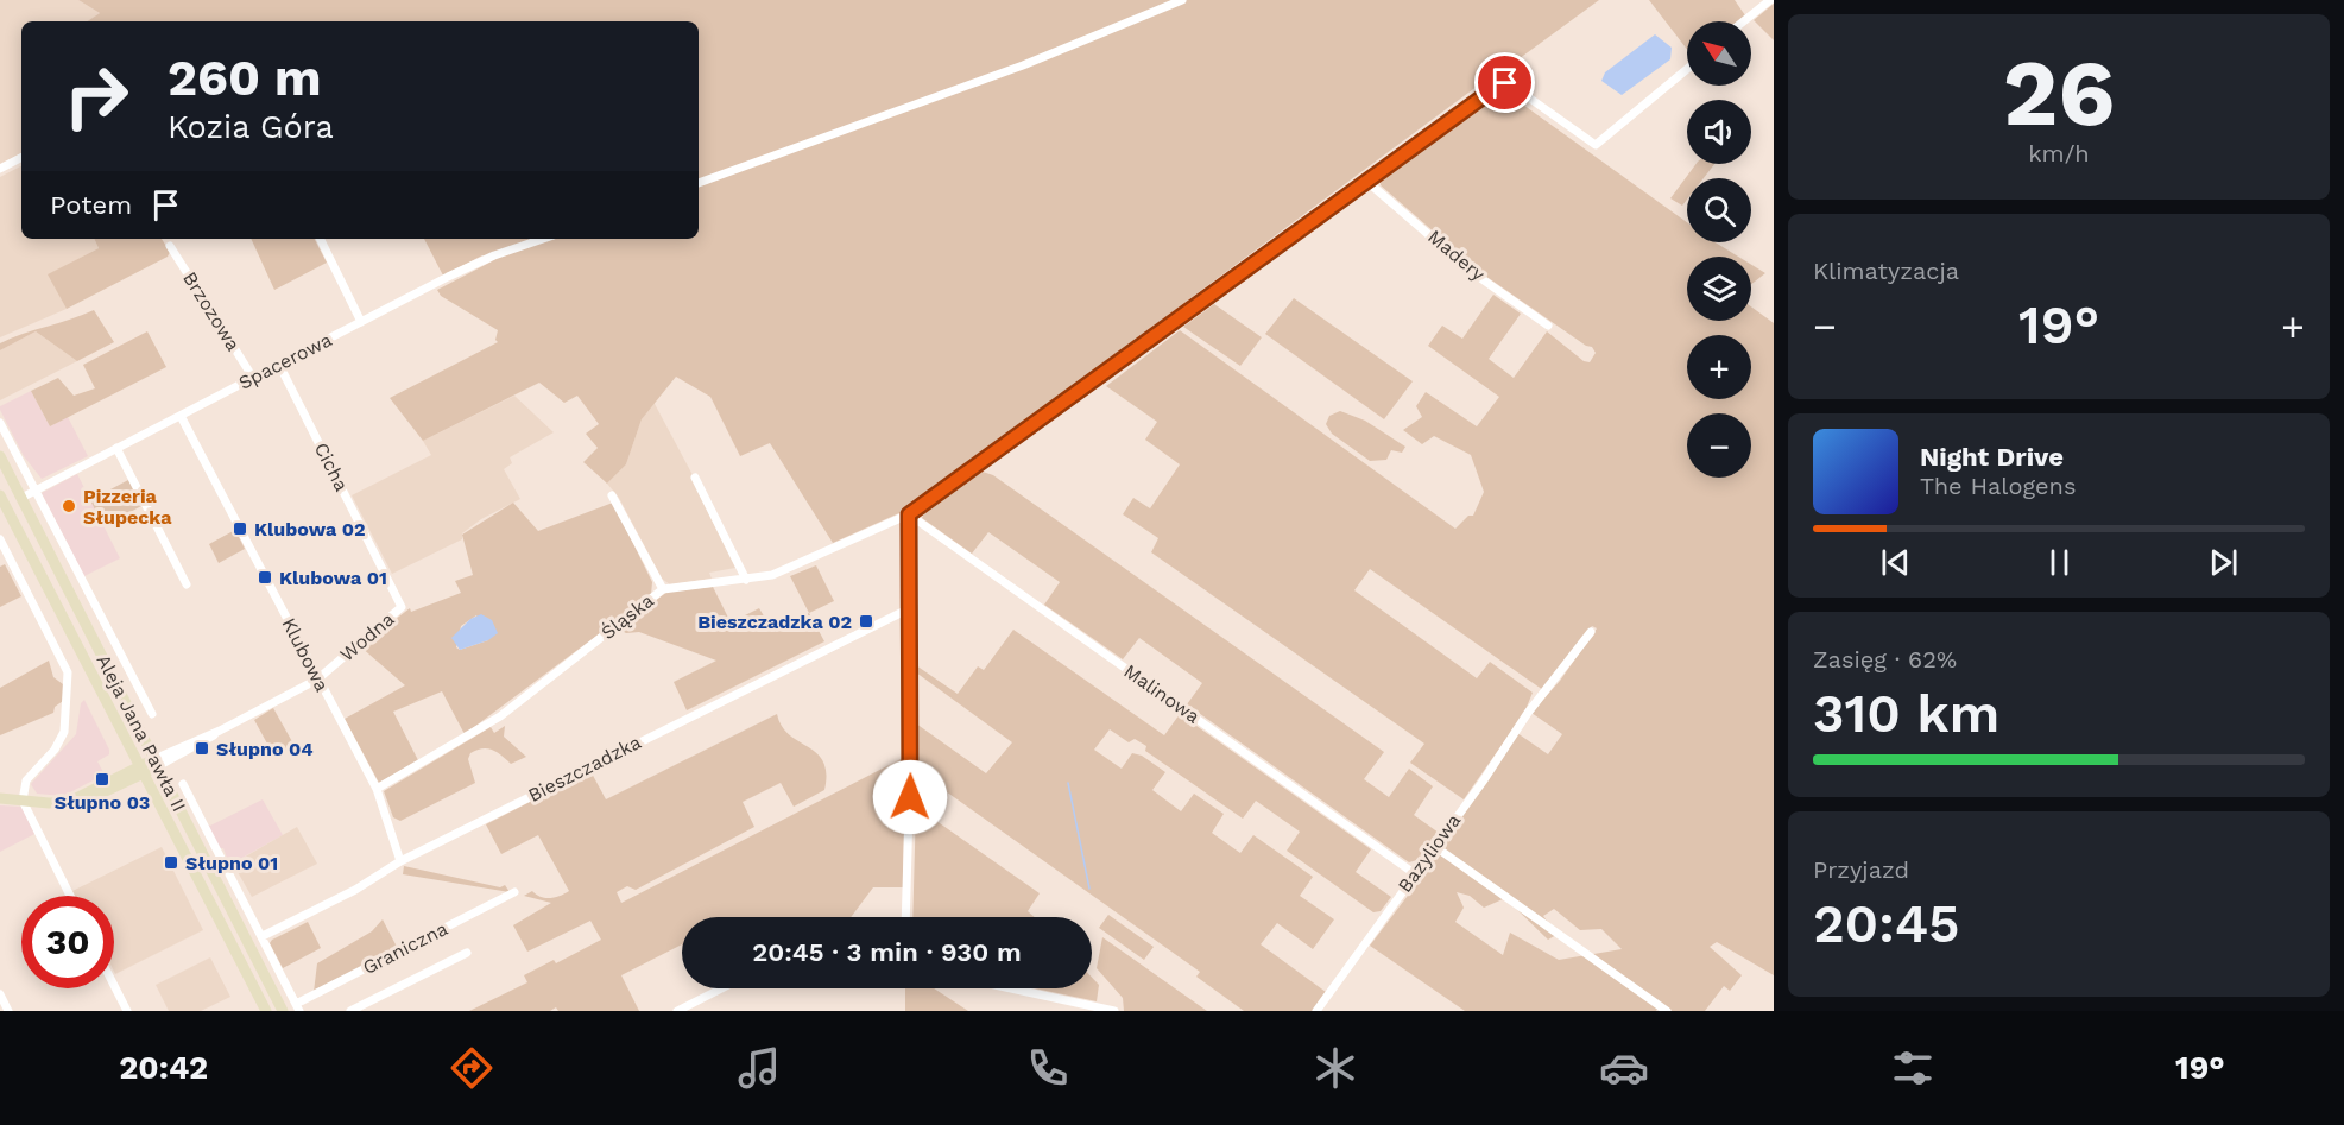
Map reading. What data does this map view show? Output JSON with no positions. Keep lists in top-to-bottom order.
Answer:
{
  "streets": {
    "main road": ["Aleja Jana Pawła II"],
    "street": [
      "Madery",
      "Brzozowa",
      "Spacerowa",
      "Cicha",
      "Śląska",
      "Wodna",
      "Klubowa",
      "Malinowa",
      "Bieszczadzka",
      "Bazyliowa",
      "Graniczna"
    ]
  },
  "crossings": [
    ["Madery", "Śląska"],
    ["Brzozowa", "Spacerowa"],
    ["Spacerowa", "Cicha"],
    ["Spacerowa", "Klubowa"],
    ["Spacerowa", "Aleja Jana Pawła II"],
    ["Cicha", "Wodna"],
    ["Śląska", "Klubowa"],
    ["Śląska", "Malinowa"],
    ["Wodna", "Klubowa"],
    ["Wodna", "Aleja Jana Pawła II"],
    ["Klubowa", "Bieszczadzka"],
    ["Malinowa", "Bazyliowa"]
  ],
  "places": {
    "other": ["Pizzeria Słupecka"],
    "transit": [
      "Klubowa 02",
      "Klubowa 01",
      "Bieszczadzka 02",
      "Słupno 04",
      "Słupno 03",
      "Słupno 01"
    ]
  },
  "north": "top left",
  "page": {
    "tile": [
      ["26", "km/h"],
      "Klimatyzacja",
      ["Zasięg · 62%", "310 km"],
      ["Przyjazd", "20:45"]
    ],
    "map_buttons": ["+", "−"],
    "turn": ["260 m", "Kozia Góra"],
    "then": "Potem",
    "heat": ["−", "19°", "+"],
    "song": ["Night Drive", "The Halogens"],
    "limit": "30",
    "trip": "20:45 · 3 min · 930 m",
    "tabs": ["20:42", "19°"]
  }
}
